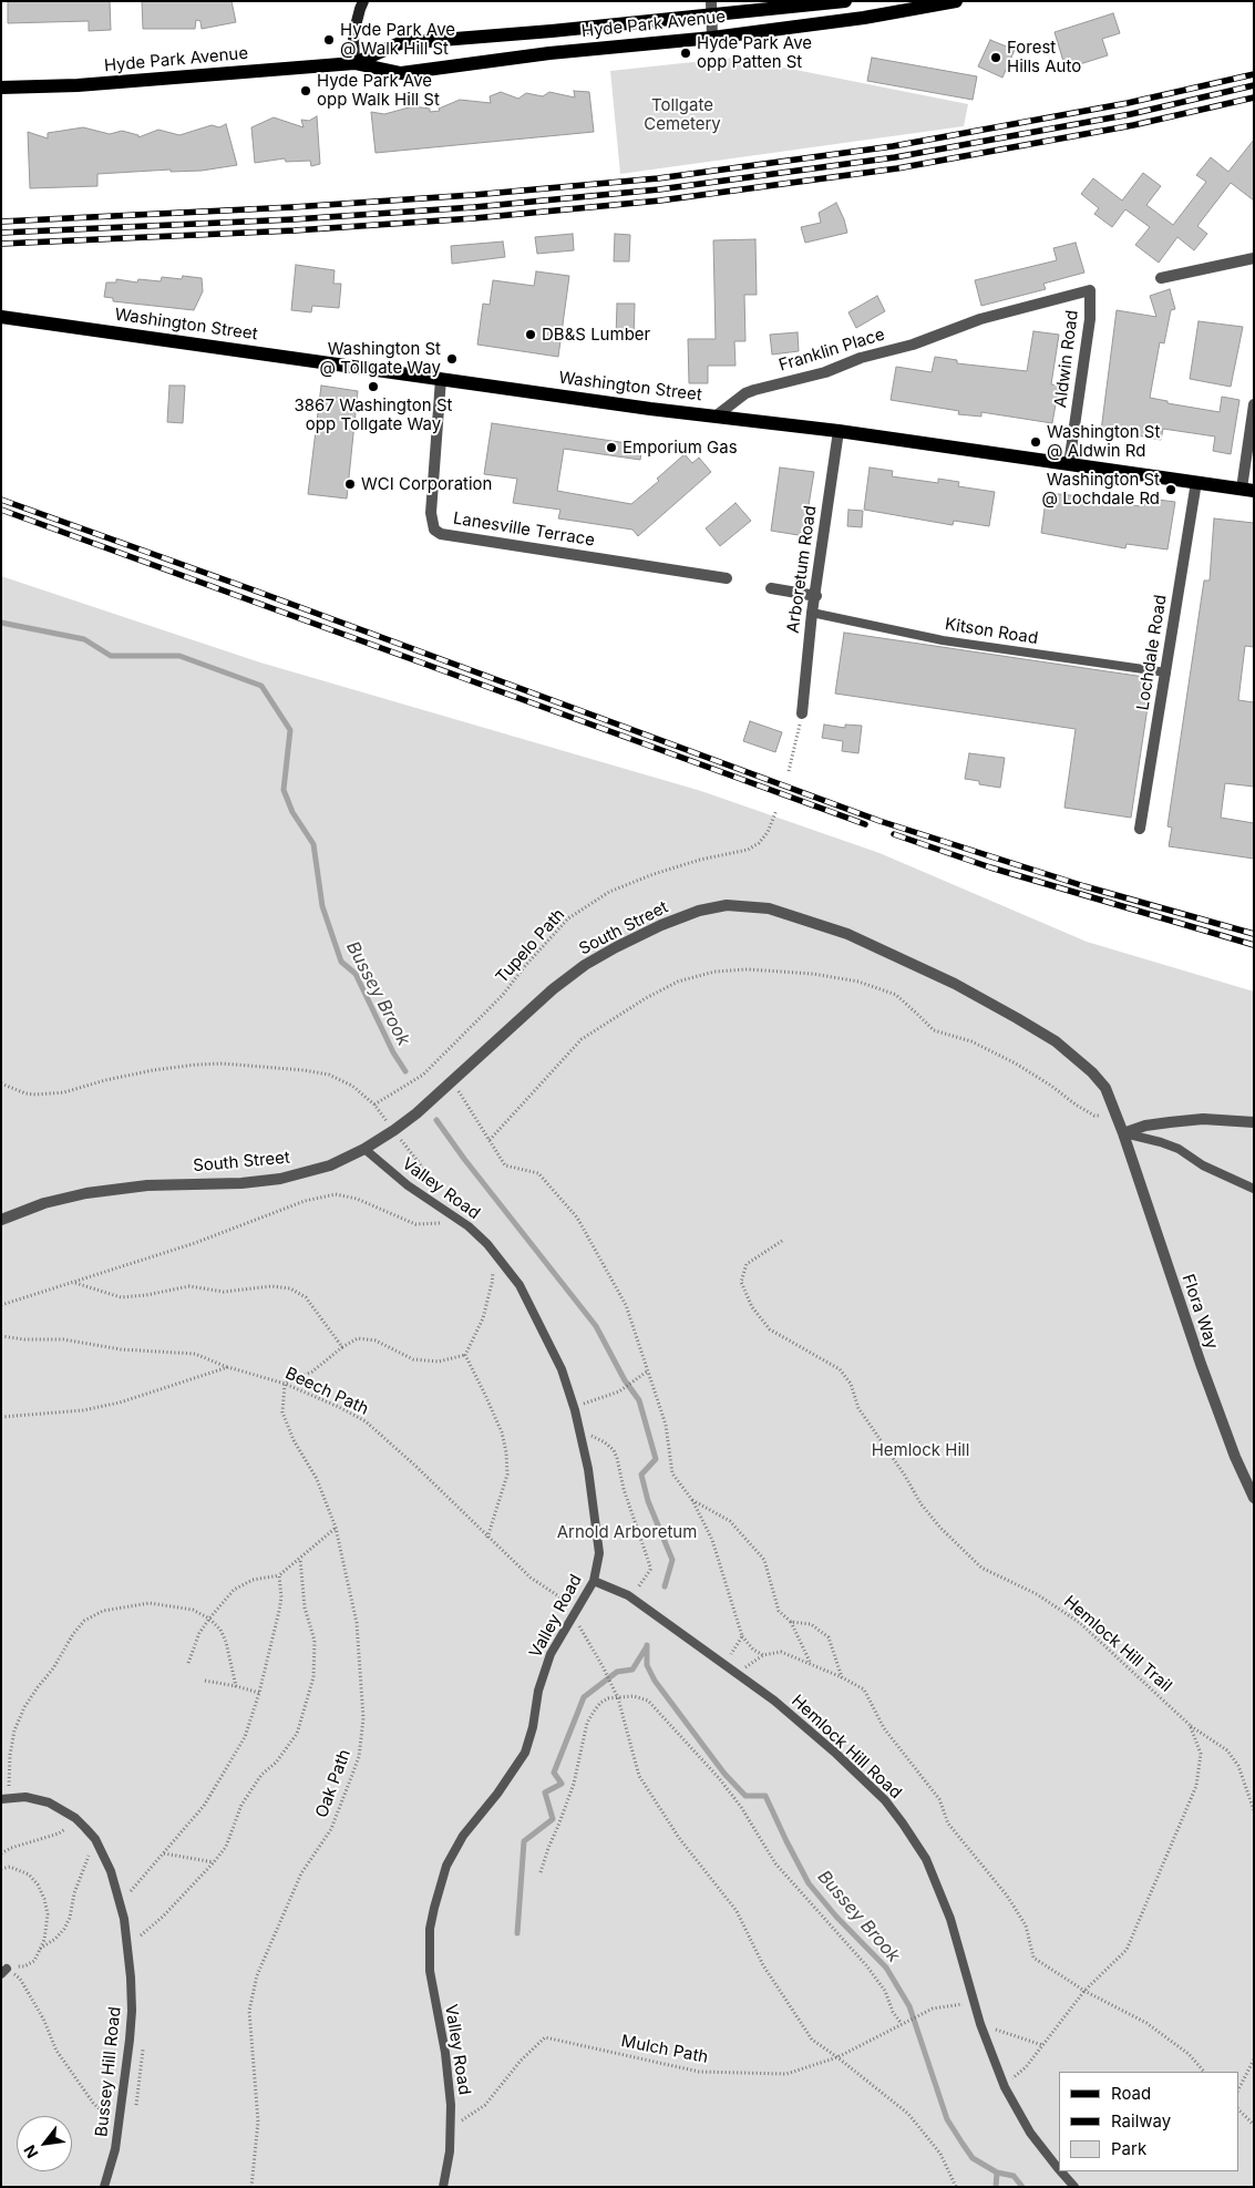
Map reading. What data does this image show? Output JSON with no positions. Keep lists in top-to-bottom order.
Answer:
{
  "streets": {
    "main road": ["Hyde Park Avenue", "Washington Street"],
    "street": [
      "Franklin Place",
      "Aldwin Road",
      "Lanesville Terrace",
      "Arboretum Road",
      "Lochdale Road",
      "South Street",
      "Flora Way"
    ],
    "lane": [
      "Kitson Road",
      "Valley Road",
      "Hemlock Hill Road",
      "Bussey Hill Road"
    ],
    "path": [
      "Tupelo Path",
      "Beech Path",
      "Hemlock Hill Trail",
      "Oak Path",
      "Mulch Path"
    ]
  },
  "crossings": [
    ["Washington Street", "Franklin Place"],
    ["Washington Street", "Aldwin Road"],
    ["Washington Street", "Lanesville Terrace"],
    ["Washington Street", "Arboretum Road"],
    ["Washington Street", "Lochdale Road"],
    ["Franklin Place", "Aldwin Road"],
    ["Arboretum Road", "Kitson Road"],
    ["Kitson Road", "Lochdale Road"],
    ["South Street", "Valley Road"],
    ["South Street", "Flora Way"],
    ["Valley Road", "Beech Path"],
    ["Valley Road", "Hemlock Hill Road"],
    ["Valley Road", "Mulch Path"],
    ["Beech Path", "Oak Path"],
    ["Hemlock Hill Trail", "Hemlock Hill Road"],
    ["Hemlock Hill Road", "Mulch Path"]
  ],
  "water": ["Bussey Brook"],
  "parks": ["Tollgate Cemetery", "Hemlock Hill", "Arnold Arboretum"],
  "places": [
    "Hyde Park Ave @ Walk Hill St",
    "Hyde Park Ave opp Patten St",
    "Forest Hills Auto",
    "Hyde Park Ave opp Walk Hill St",
    "DB&S Lumber",
    "Washington St @ Tollgate Way",
    "3867 Washington St opp Tollgate Way",
    "Washington St @ Aldwin Rd",
    "Emporium Gas",
    "WCI Corporation",
    "Washington St @ Lochdale Rd"
  ],
  "legend": ["Road", "Railway", "Park"],
  "north": "bottom left"
}
